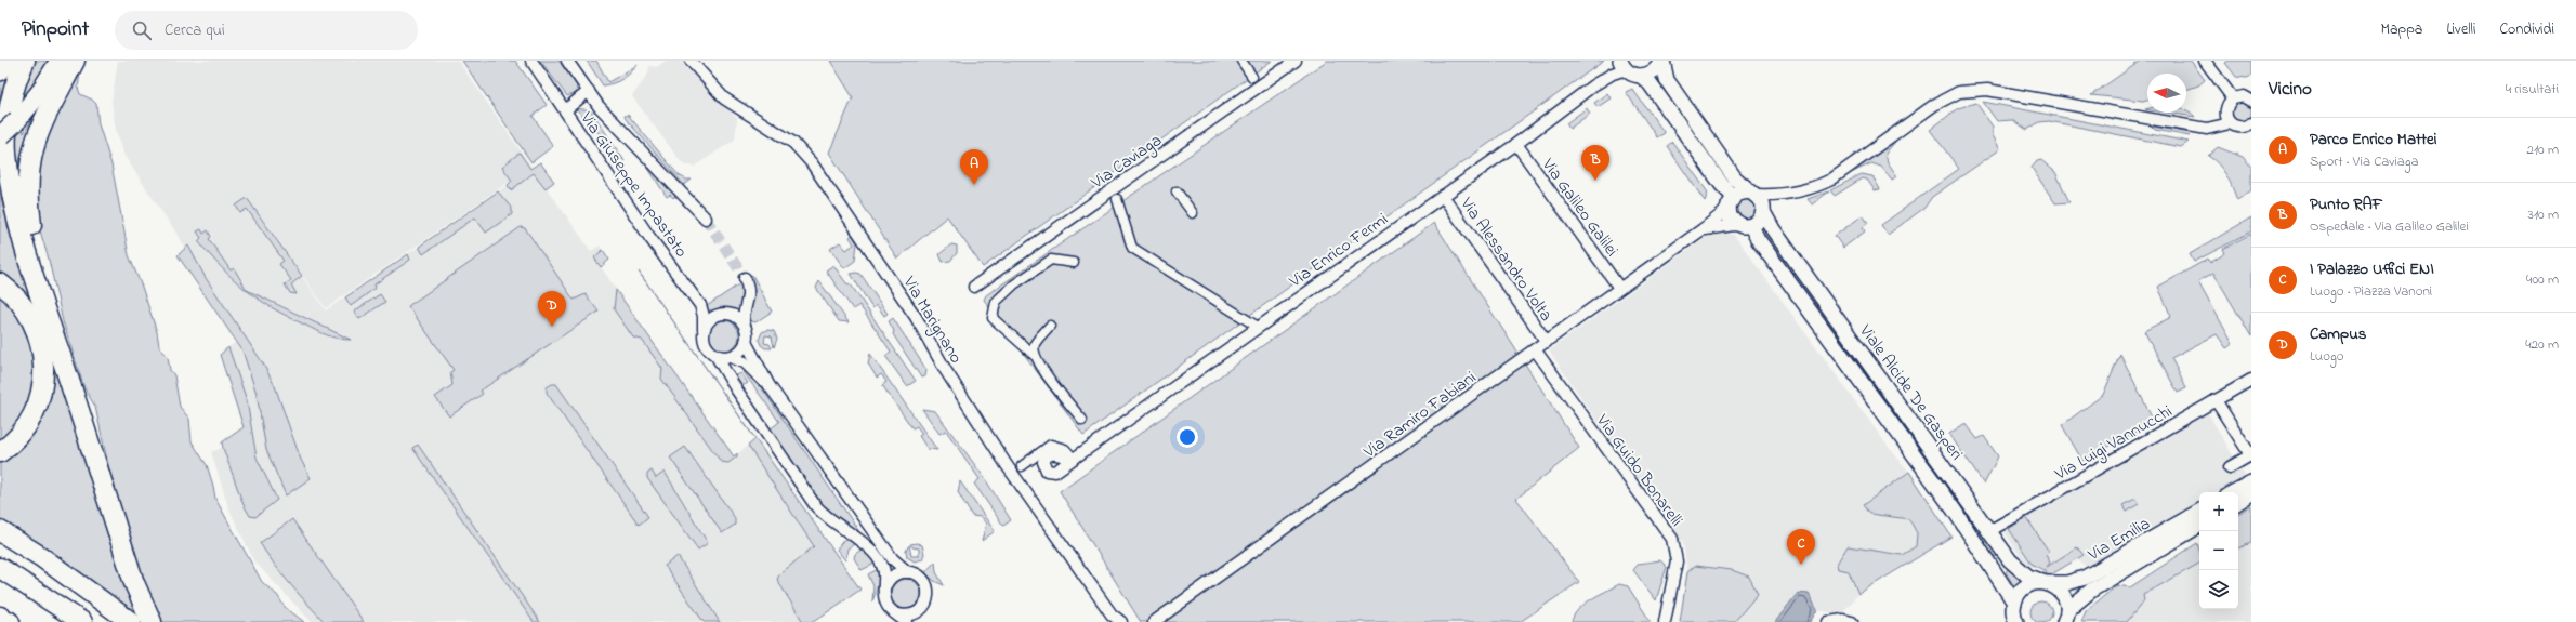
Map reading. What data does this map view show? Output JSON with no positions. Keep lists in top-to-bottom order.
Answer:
{
  "streets": {
    "street": [
      "Via Caviaga",
      "Via Giuseppe Impastato",
      "Via Galileo Galilei",
      "Via Enrico Fermi",
      "Via Alessandro Volta",
      "Via Marignano",
      "Viale Alcide De Gasperi",
      "Via Ramiro Fabiani",
      "Via Luigi Vannucchi",
      "Via Guido Bonarelli",
      "Via Emilia"
    ]
  },
  "crossings": [
    ["Via Galileo Galilei", "Via Enrico Fermi"],
    ["Via Galileo Galilei", "Via Ramiro Fabiani"],
    ["Via Enrico Fermi", "Via Alessandro Volta"],
    ["Via Alessandro Volta", "Via Ramiro Fabiani"],
    ["Viale Alcide De Gasperi", "Via Ramiro Fabiani"],
    ["Viale Alcide De Gasperi", "Via Luigi Vannucchi"],
    ["Viale Alcide De Gasperi", "Via Emilia"],
    ["Via Ramiro Fabiani", "Via Guido Bonarelli"]
  ],
  "north": "left",
  "page": {
    "header": "Pinpoint",
    "search": "Cerca qui",
    "nav": ["Mappa", "Livelli", "Condividi"],
    "heading": ["Vicino", "4 risultati"],
    "list": [
      {
        "mark": "A",
        "name": "Parco Enrico Mattei",
        "note": "Sport · Via Caviaga",
        "value": "210 m"
      },
      {
        "mark": "B",
        "name": "Punto RAF",
        "note": "Ospedale · Via Galileo Galilei",
        "value": "310 m"
      },
      {
        "mark": "C",
        "name": "I Palazzo Uffici ENI",
        "note": "Luogo · Piazza Vanoni",
        "value": "400 m"
      },
      {
        "mark": "D",
        "name": "Campus",
        "note": "Luogo",
        "value": "420 m"
      }
    ],
    "pins": [
      "B",
      "A",
      "D",
      "C"
    ],
    "map_buttons": ["+", "−"]
  }
}
